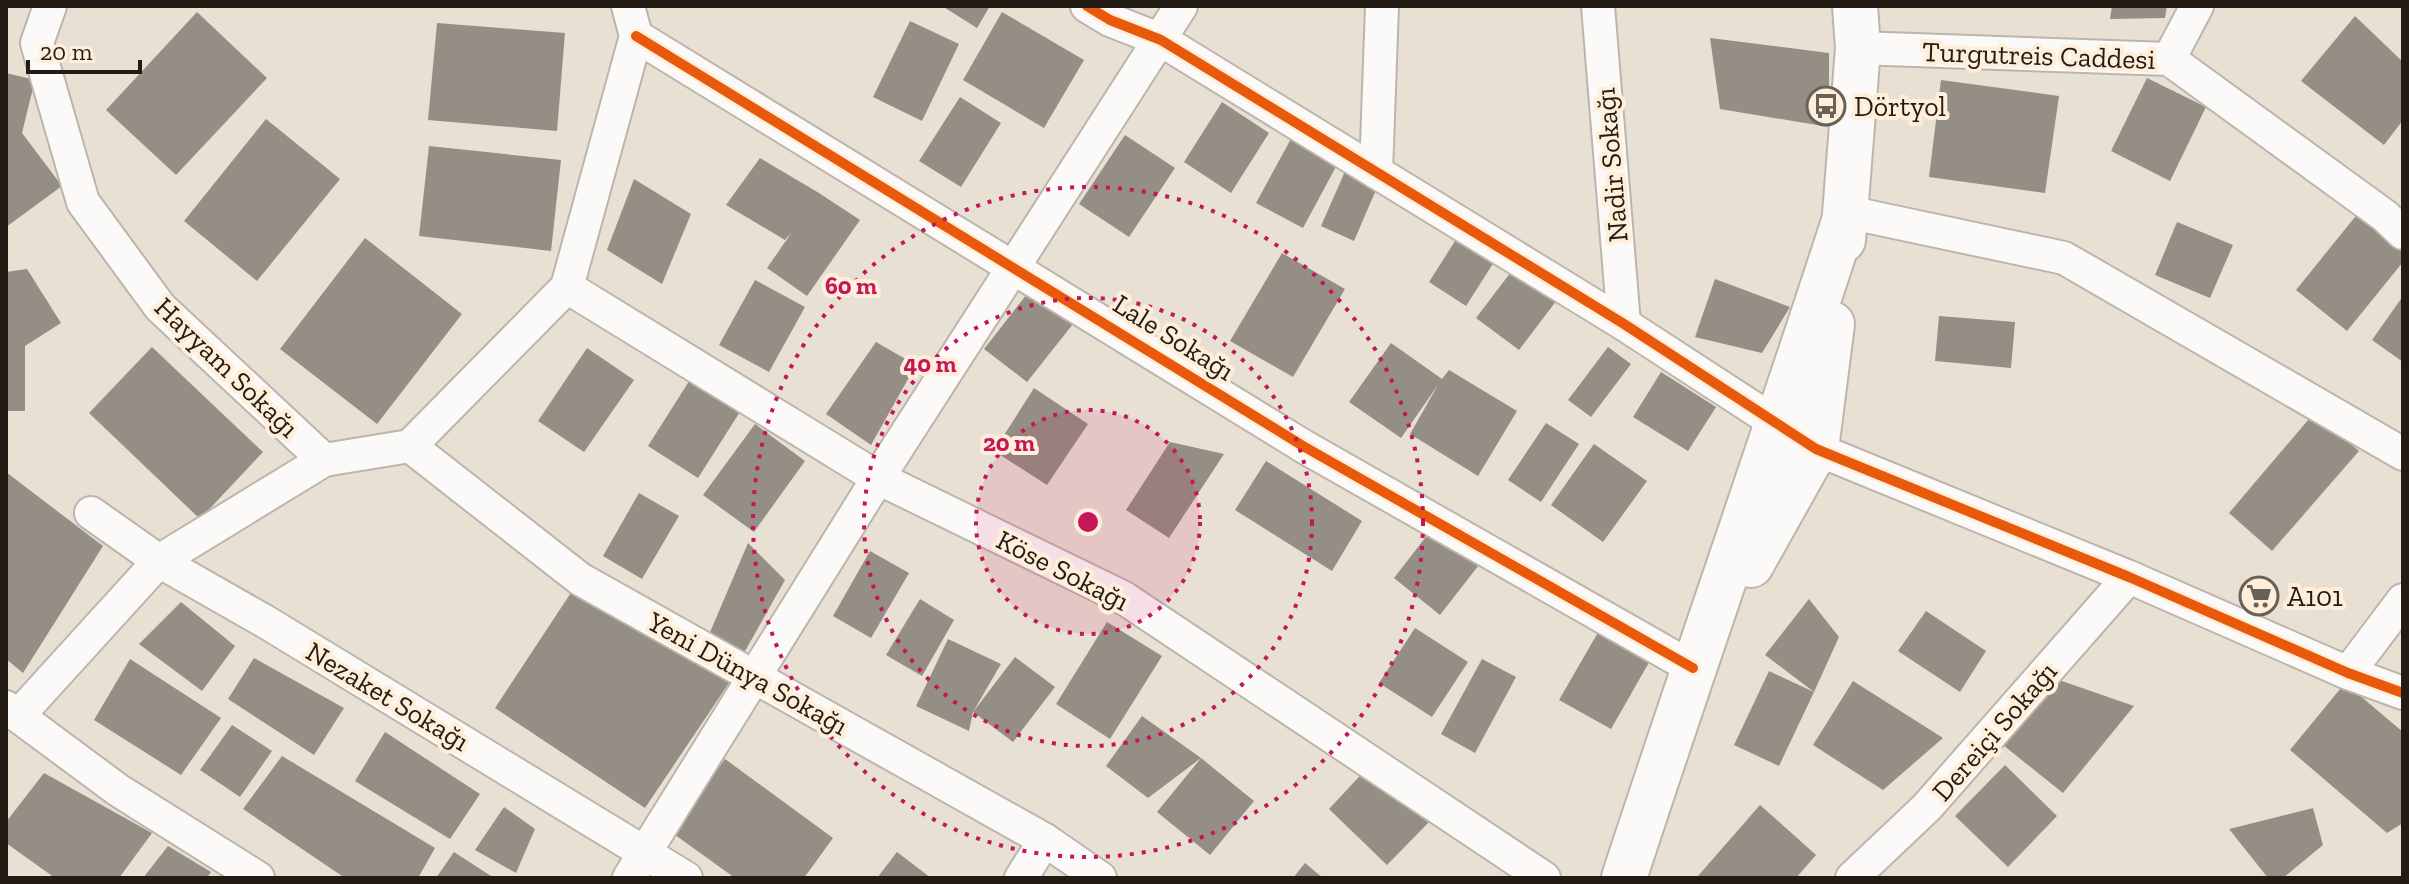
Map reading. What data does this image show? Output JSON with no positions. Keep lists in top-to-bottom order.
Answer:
{
  "streets": {
    "street": [
      "Turgutreis Caddesi",
      "Nadir Sokağı",
      "Lale Sokağı",
      "Hayyam Sokağı",
      "Köse Sokağı",
      "Yeni Dünya Sokağı",
      "Nezaket Sokağı",
      "Dereiçi Sokağı"
    ]
  },
  "places": {
    "bus stop": ["Dörtyol"],
    "supermarket": ["A101"]
  },
  "scale_bar": "20 m",
  "rings": ["60 m", "40 m", "20 m"]
}
